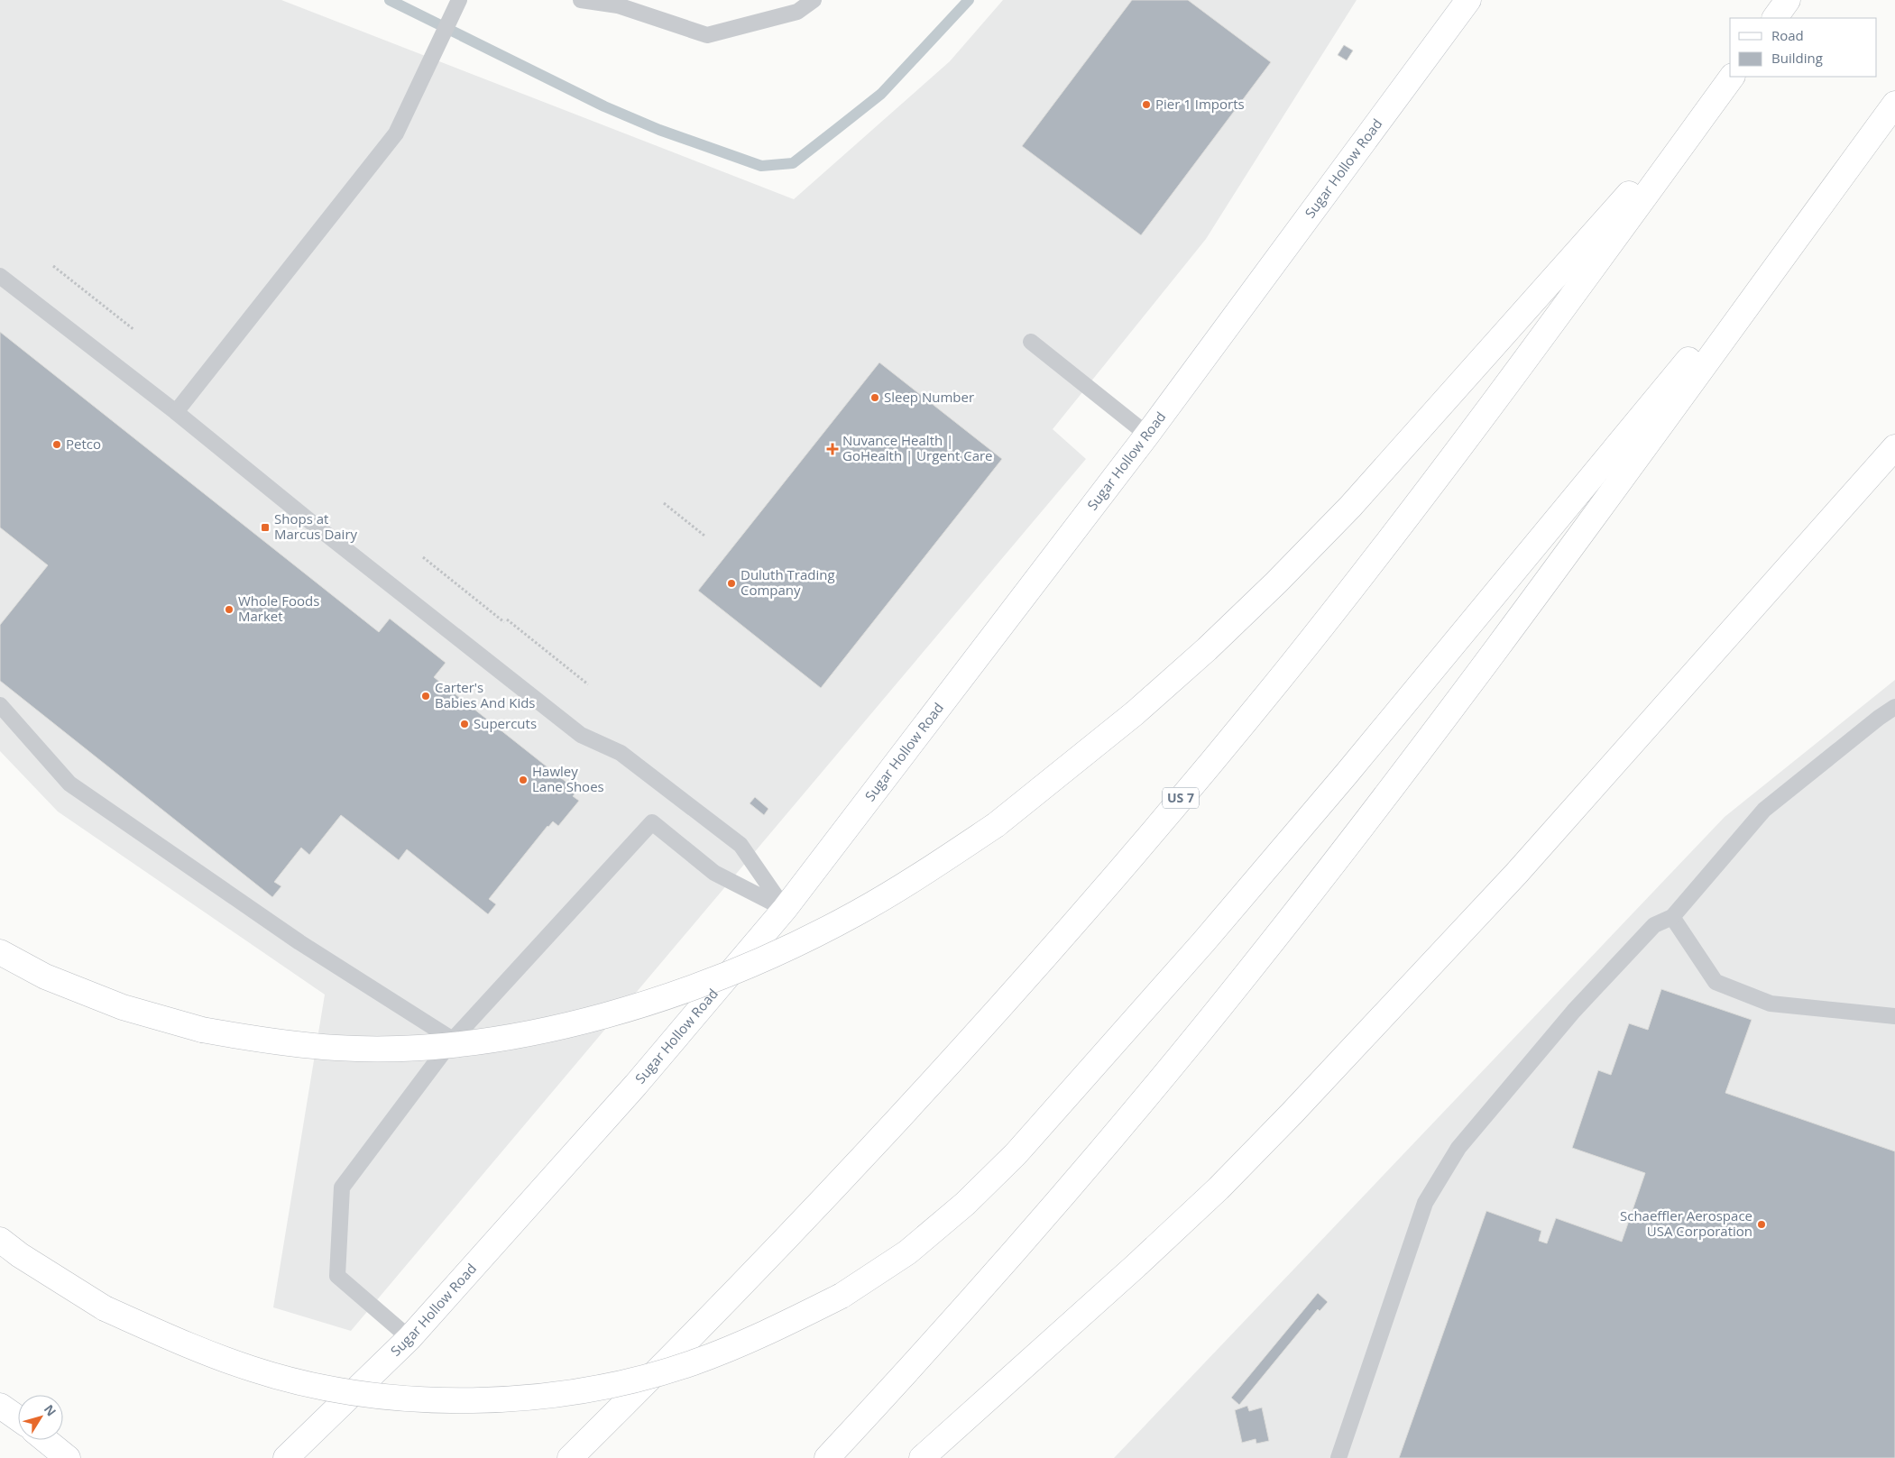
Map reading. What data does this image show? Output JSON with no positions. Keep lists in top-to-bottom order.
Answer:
{
  "streets": {
    "main road": ["Sugar Hollow Road", "US 7"]
  },
  "places": {
    "other": [
      "Pier 1 Imports",
      "Sleep Number",
      "Petco",
      "Duluth Trading Company",
      "Whole Foods Market",
      "Carter's Babies And Kids",
      "Supercuts",
      "Hawley Lane Shoes",
      "Schaeffler Aerospace USA Corporation"
    ],
    "health": ["Nuvance Health | GoHealth | Urgent Care"],
    "transit": ["Shops at Marcus Dairy"]
  },
  "legend": ["Road", "Building"],
  "north": "top right"
}
